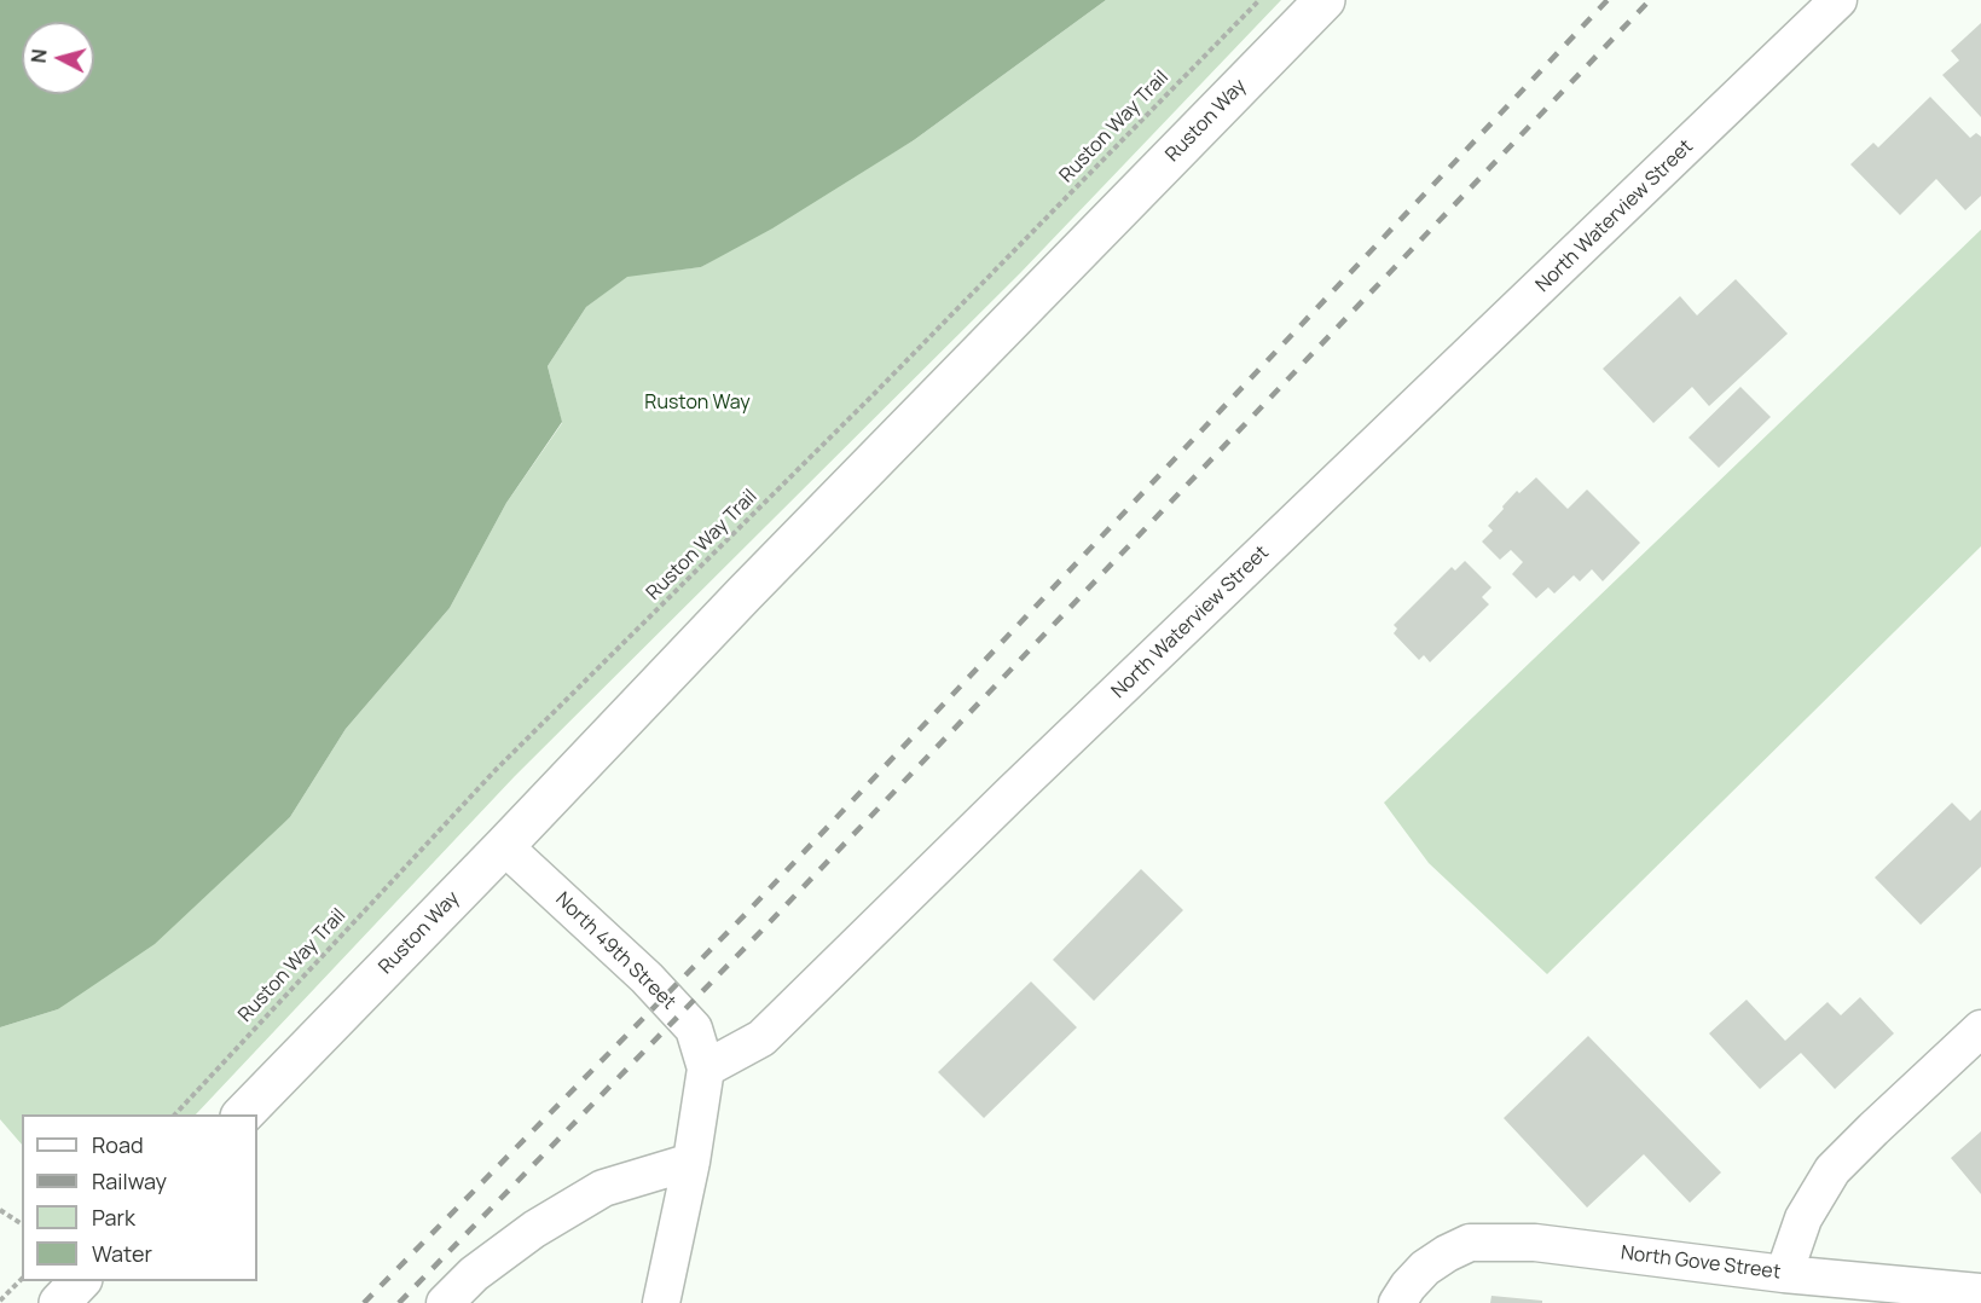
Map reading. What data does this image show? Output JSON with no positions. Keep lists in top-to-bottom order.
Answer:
{
  "streets": {
    "main road": ["Ruston Way"],
    "street": ["North Waterview Street", "North 49th Street", "North Gove Street"],
    "path": ["Ruston Way Trail"]
  },
  "crossings": [
    ["Ruston Way", "North 49th Street"],
    ["North Waterview Street", "North 49th Street"]
  ],
  "parks": ["Ruston Way"],
  "legend": [
    "Road",
    "Railway",
    "Park",
    "Water"
  ],
  "north": "left"
}
